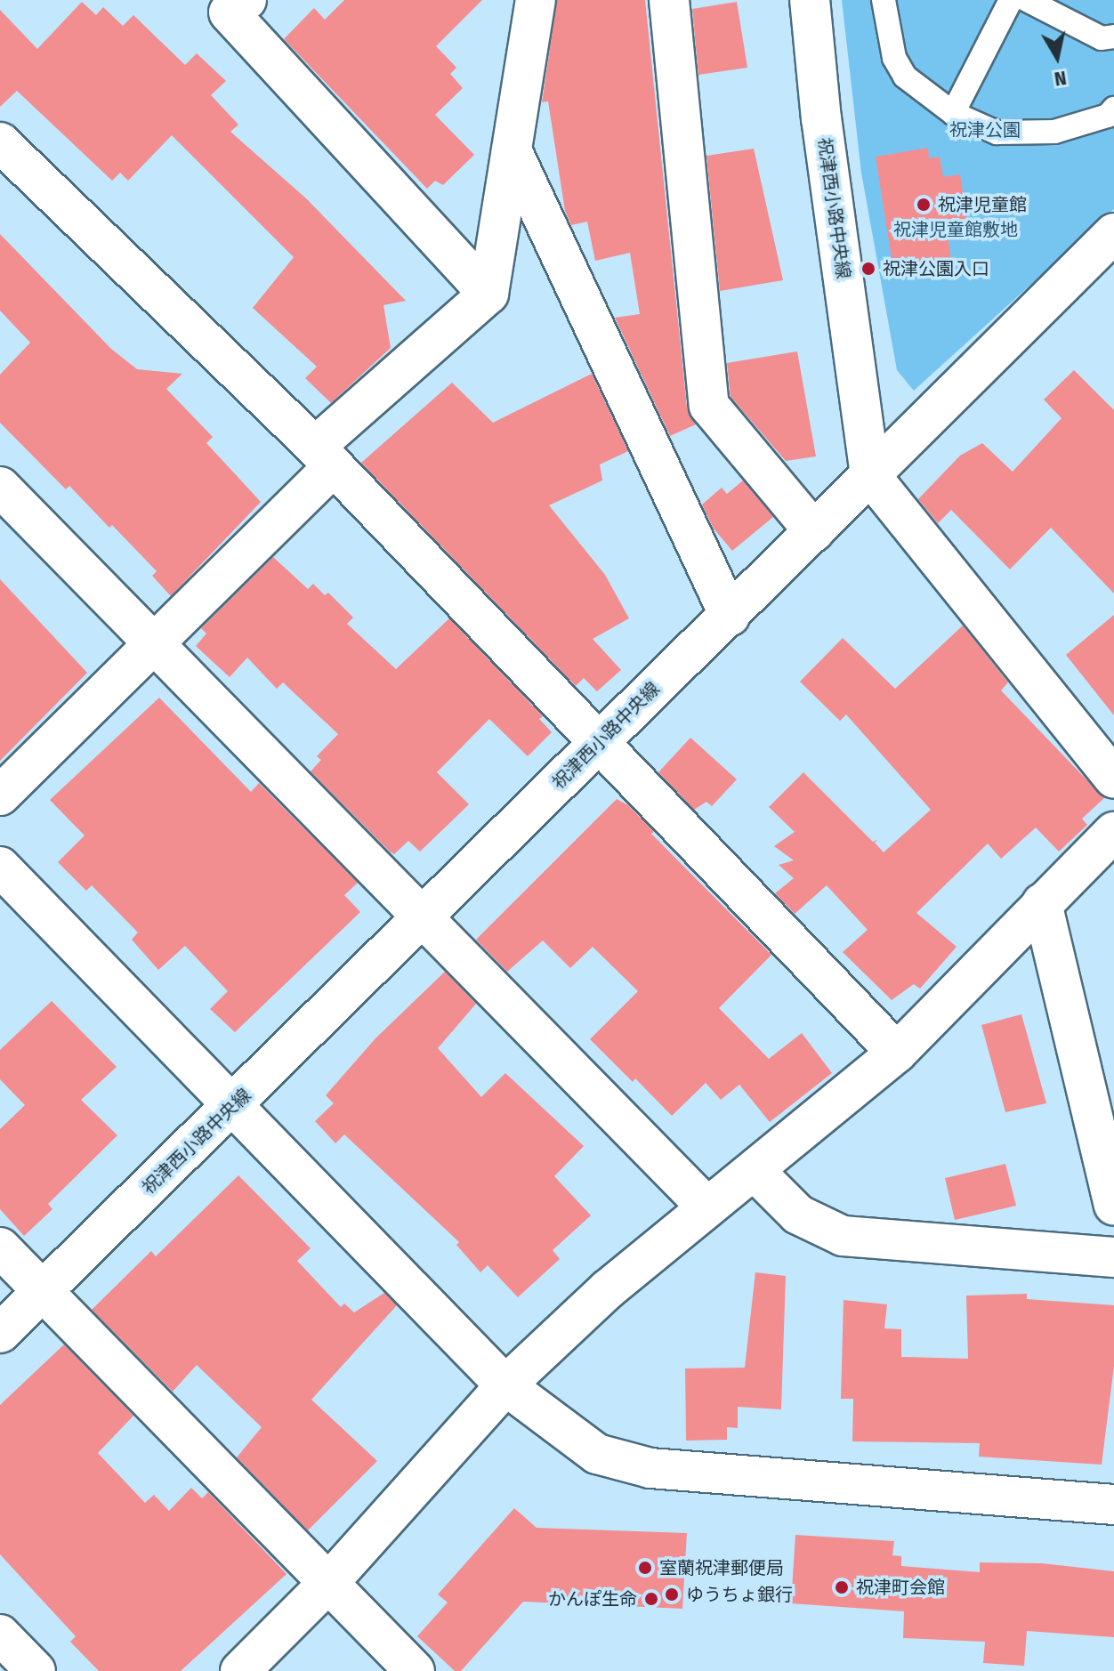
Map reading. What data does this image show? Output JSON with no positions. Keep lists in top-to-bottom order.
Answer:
{
  "streets": {
    "street": ["祝津西小路中央線"]
  },
  "parks": ["祝津公園", "祝津児童館敷地"],
  "places": [
    "祝津児童館",
    "祝津公園入口",
    "室蘭祝津郵便局",
    "祝津町会館",
    "ゆうちょ銀行",
    "かんぽ生命"
  ],
  "north": "bottom"
}
